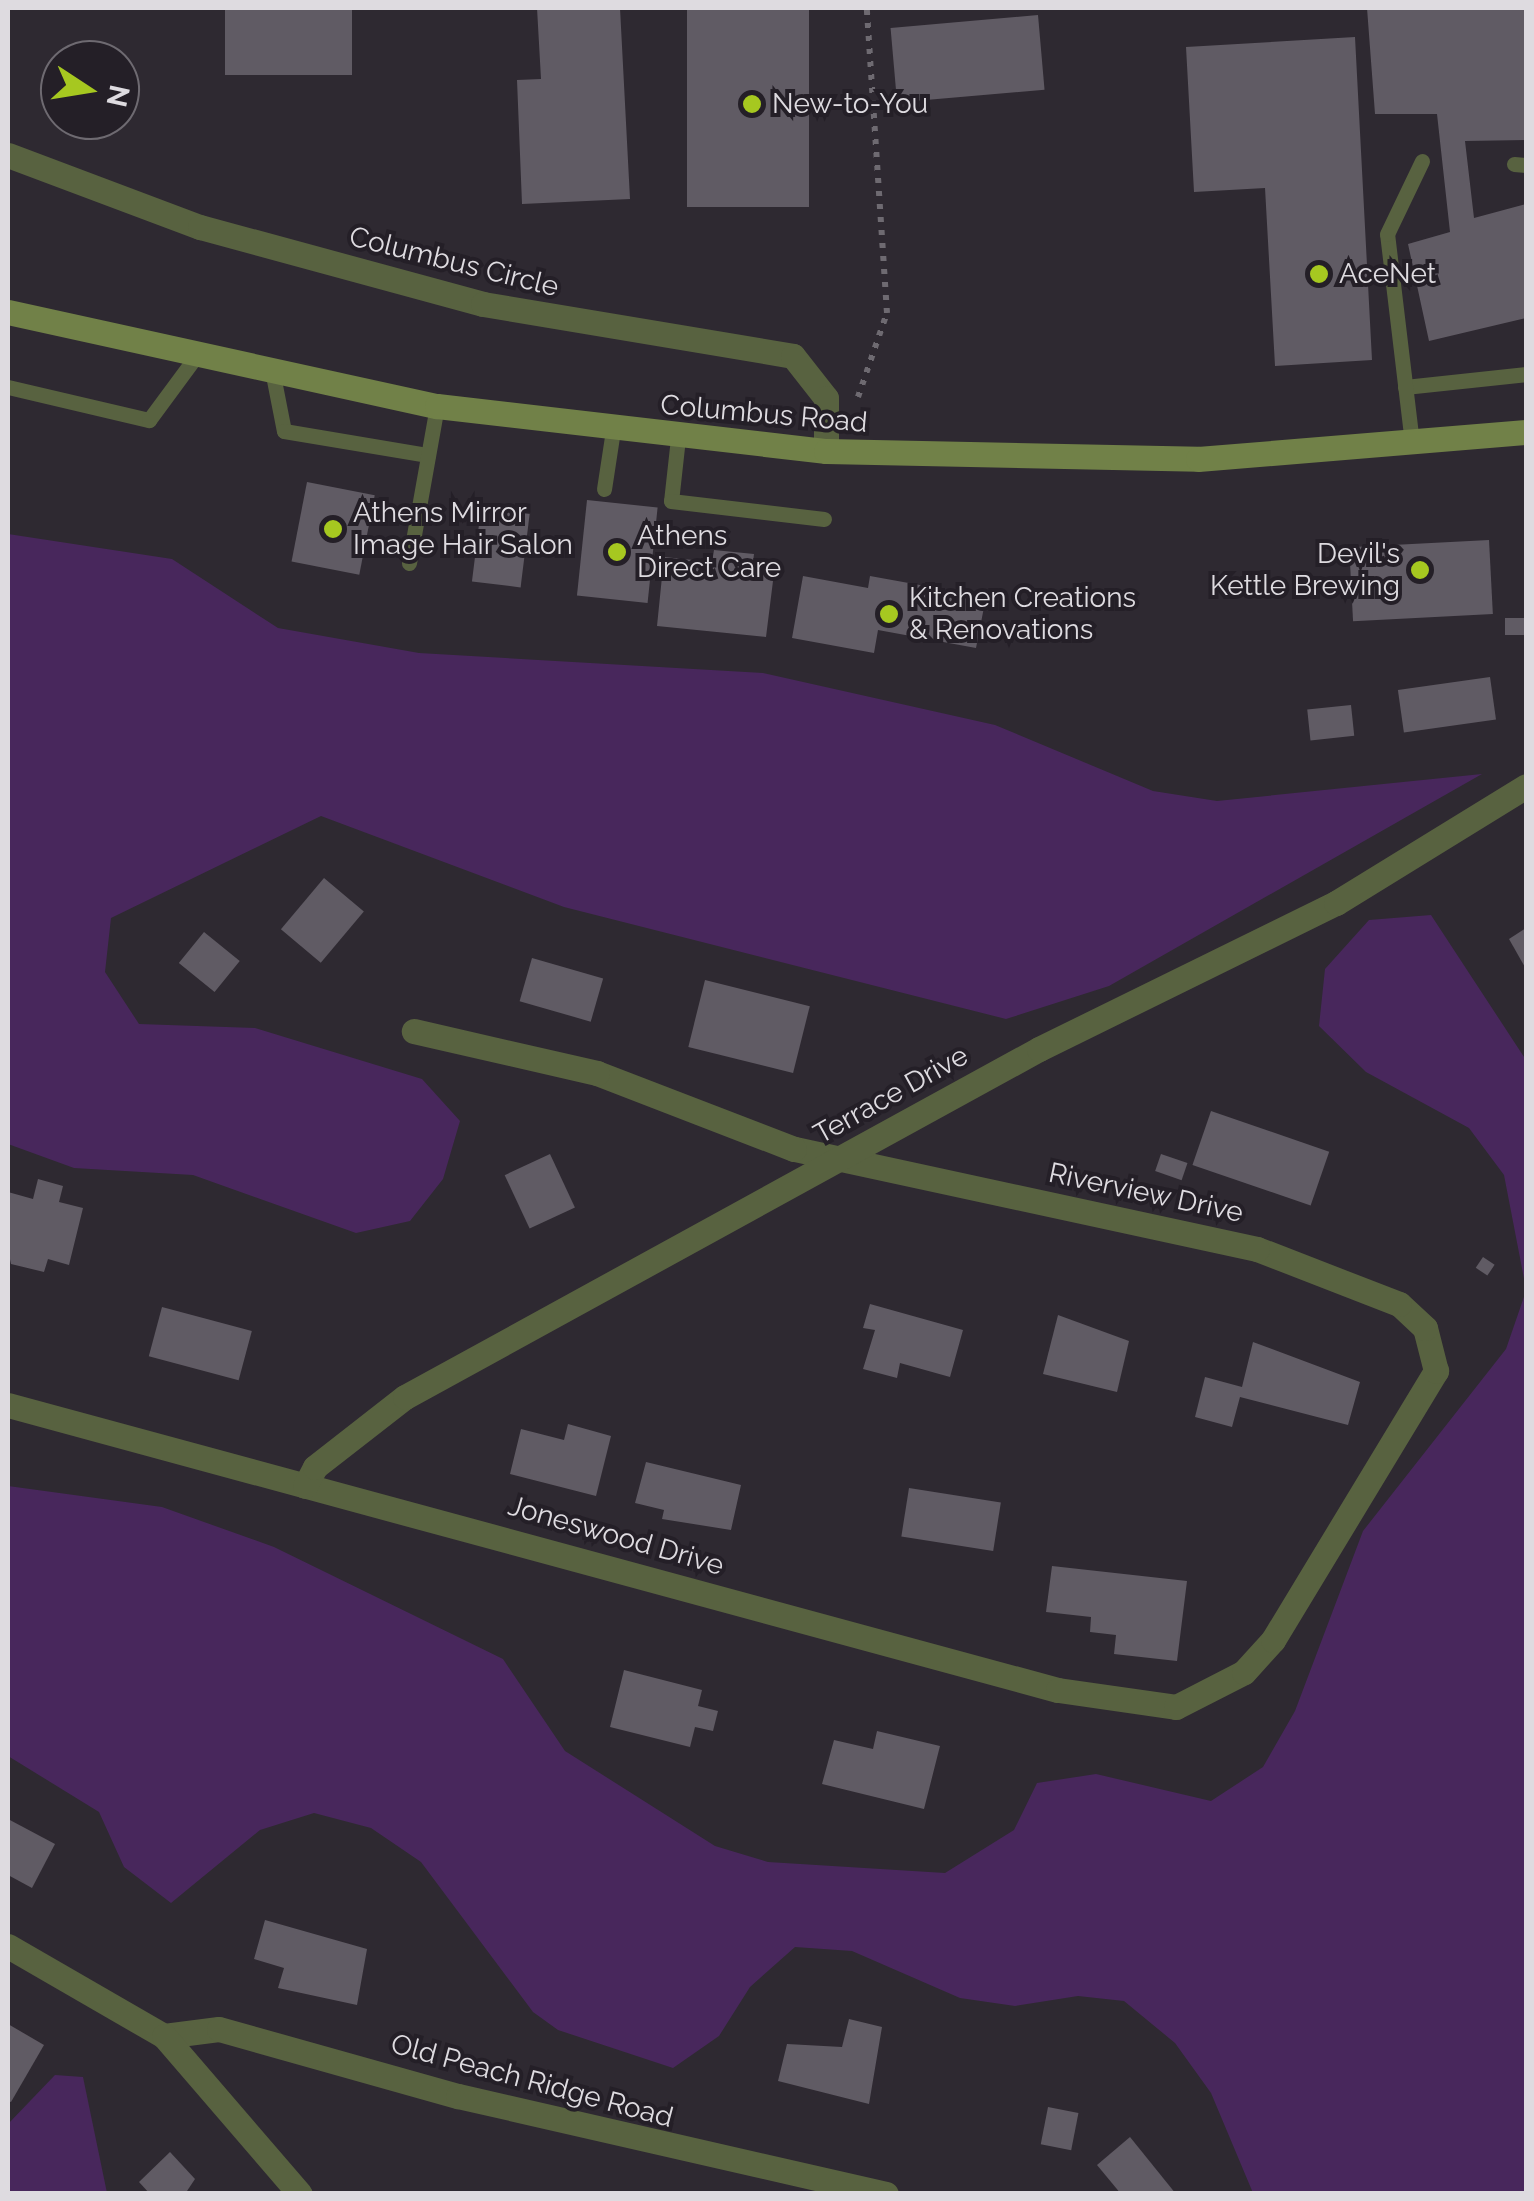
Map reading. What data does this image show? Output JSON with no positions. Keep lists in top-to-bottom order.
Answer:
{
  "streets": {
    "main road": ["Columbus Road"],
    "street": [
      "Columbus Circle",
      "Terrace Drive",
      "Riverview Drive",
      "Joneswood Drive",
      "Old Peach Ridge Road"
    ]
  },
  "crossings": [
    ["Columbus Circle", "Columbus Road"],
    ["Terrace Drive", "Riverview Drive"],
    ["Terrace Drive", "Joneswood Drive"],
    ["Riverview Drive", "Joneswood Drive"]
  ],
  "places": [
    "New-to-You",
    "AceNet",
    "Athens Mirror Image Hair Salon",
    "Athens Direct Care",
    "Devil's Kettle Brewing",
    "Kitchen Creations & Renovations"
  ],
  "north": "right"
}
